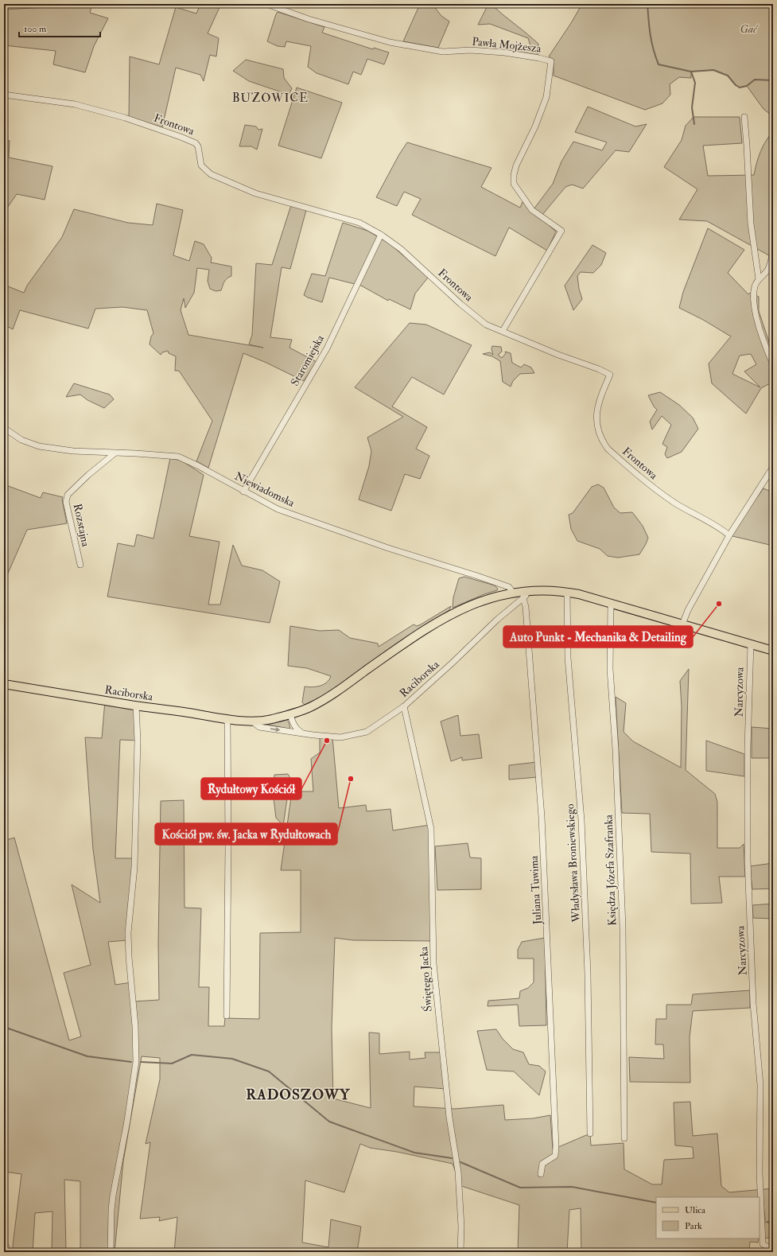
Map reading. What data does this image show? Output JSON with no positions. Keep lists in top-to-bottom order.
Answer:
{
  "streets": {
    "main road": ["Raciborska"],
    "street": [
      "Pawła Mojżesza",
      "Frontowa",
      "Staromiejska",
      "Niewiadomska",
      "Rozstajna",
      "Narcyzowa",
      "Władysława Broniewskiego",
      "Księdza Józefa Szafranka",
      "Juliana Tuwima",
      "Świętego Jacka"
    ]
  },
  "crossings": [
    ["Pawła Mojżesza", "Frontowa"],
    ["Frontowa", "Staromiejska"],
    ["Staromiejska", "Niewiadomska"],
    ["Niewiadomska", "Rozstajna"],
    ["Niewiadomska", "Raciborska"],
    ["Raciborska", "Narcyzowa"],
    ["Raciborska", "Władysława Broniewskiego"],
    ["Raciborska", "Księdza Józefa Szafranka"],
    ["Raciborska", "Juliana Tuwima"],
    ["Raciborska", "Świętego Jacka"]
  ],
  "districts": ["BUZOWICE", "RADOSZOWY"],
  "parks": ["Gać"],
  "places": ["Auto Punkt - Mechanika & Detailing", "Rydułtowy Kościół", "Kościół pw. św. Jacka w Rydułtowach"],
  "legend": ["Ulica", "Park"],
  "scale_bar": "100 m"
}
